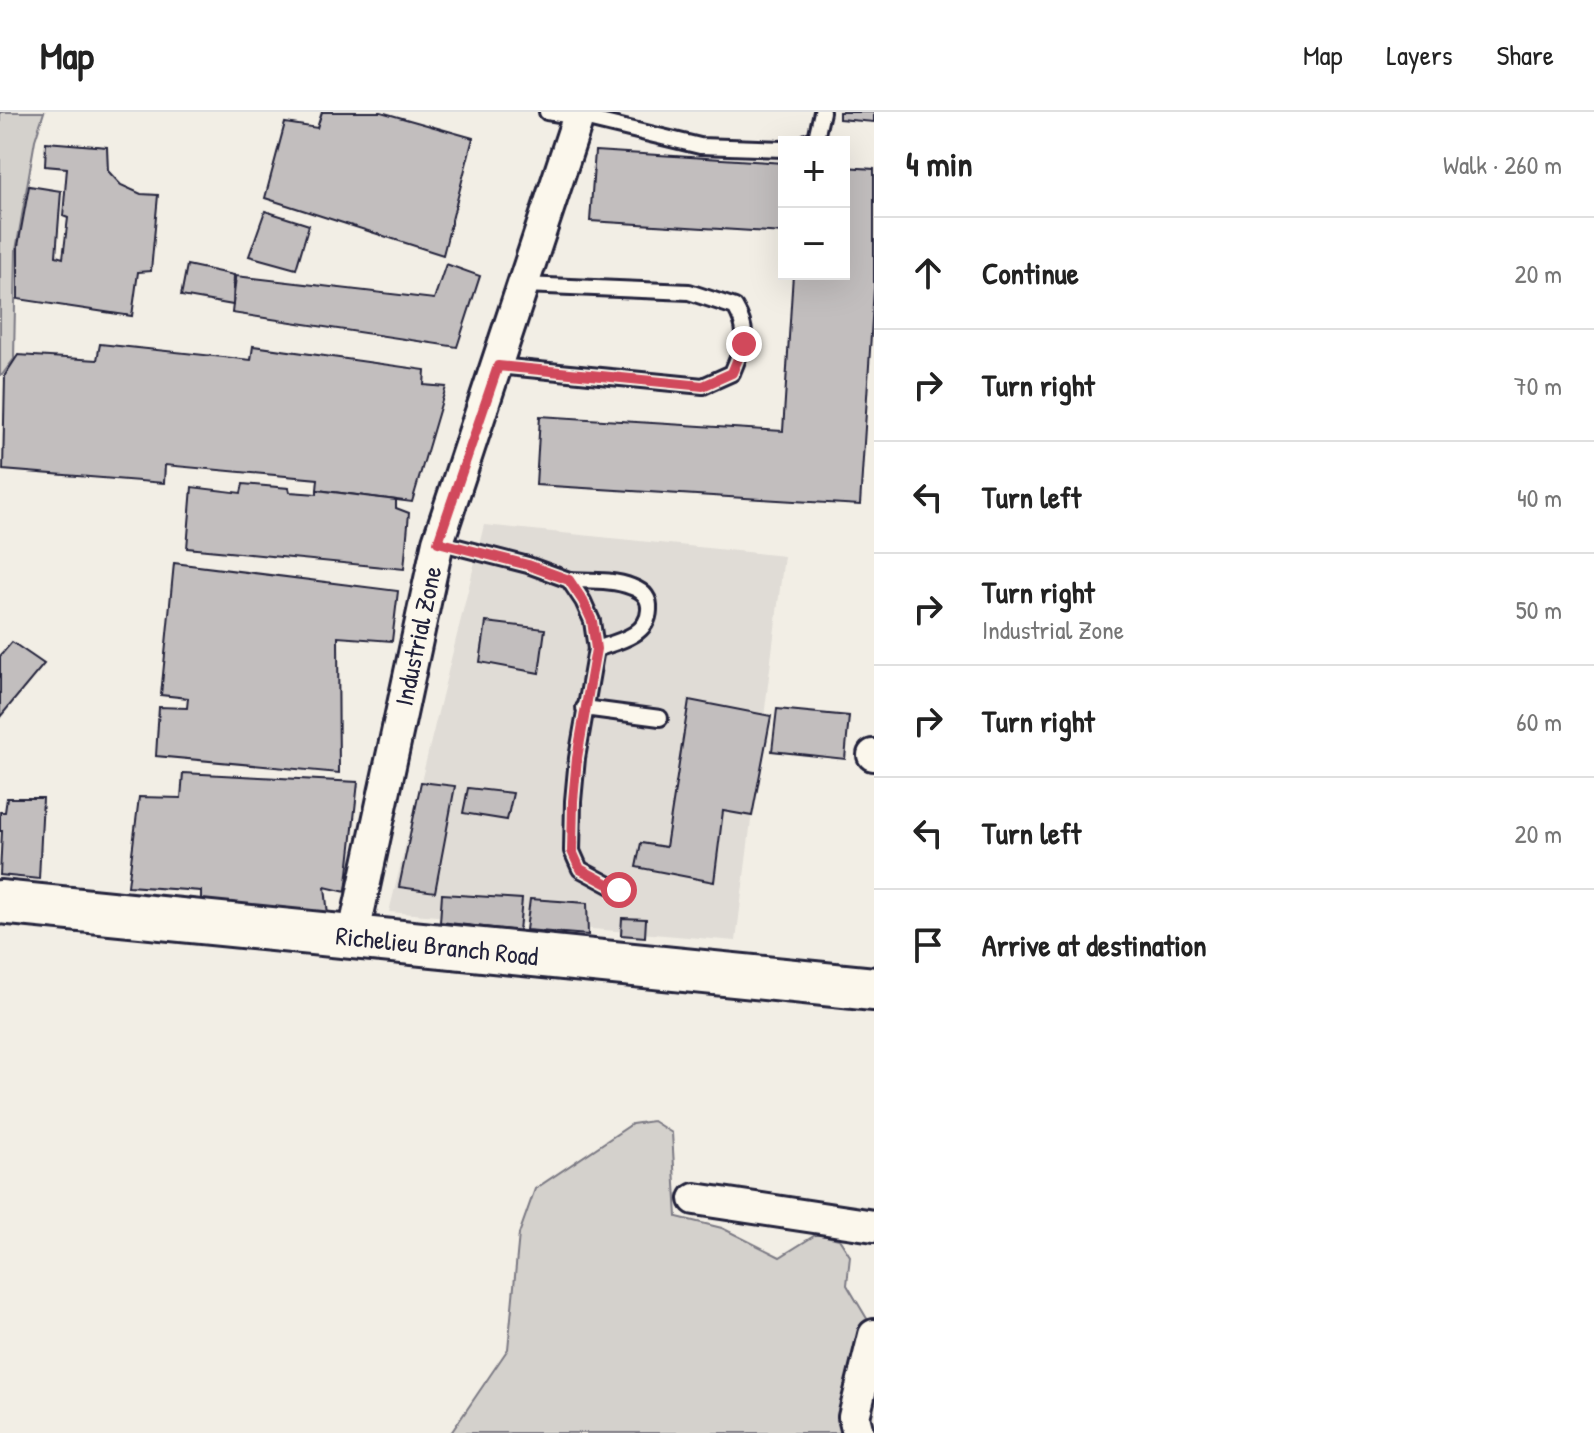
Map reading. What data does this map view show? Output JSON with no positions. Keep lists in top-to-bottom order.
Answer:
{
  "streets": {
    "main road": ["Richelieu Branch Road"],
    "street": ["Industrial Zone"]
  },
  "crossings": [
    ["Industrial Zone", "Richelieu Branch Road"]
  ],
  "page": {
    "header": "Map",
    "nav": ["Map", "Layers", "Share"],
    "heading": ["4 min", "Walk · 260 m"],
    "map_buttons": ["+", "−"],
    "list": [
      ["Continue", "20 m"],
      ["Turn right", "70 m"],
      ["Turn left", "40 m"],
      ["Turn right", "Industrial Zone", "50 m"],
      ["Turn right", "60 m"],
      ["Turn left", "20 m"],
      "Arrive at destination"
    ]
  }
}
